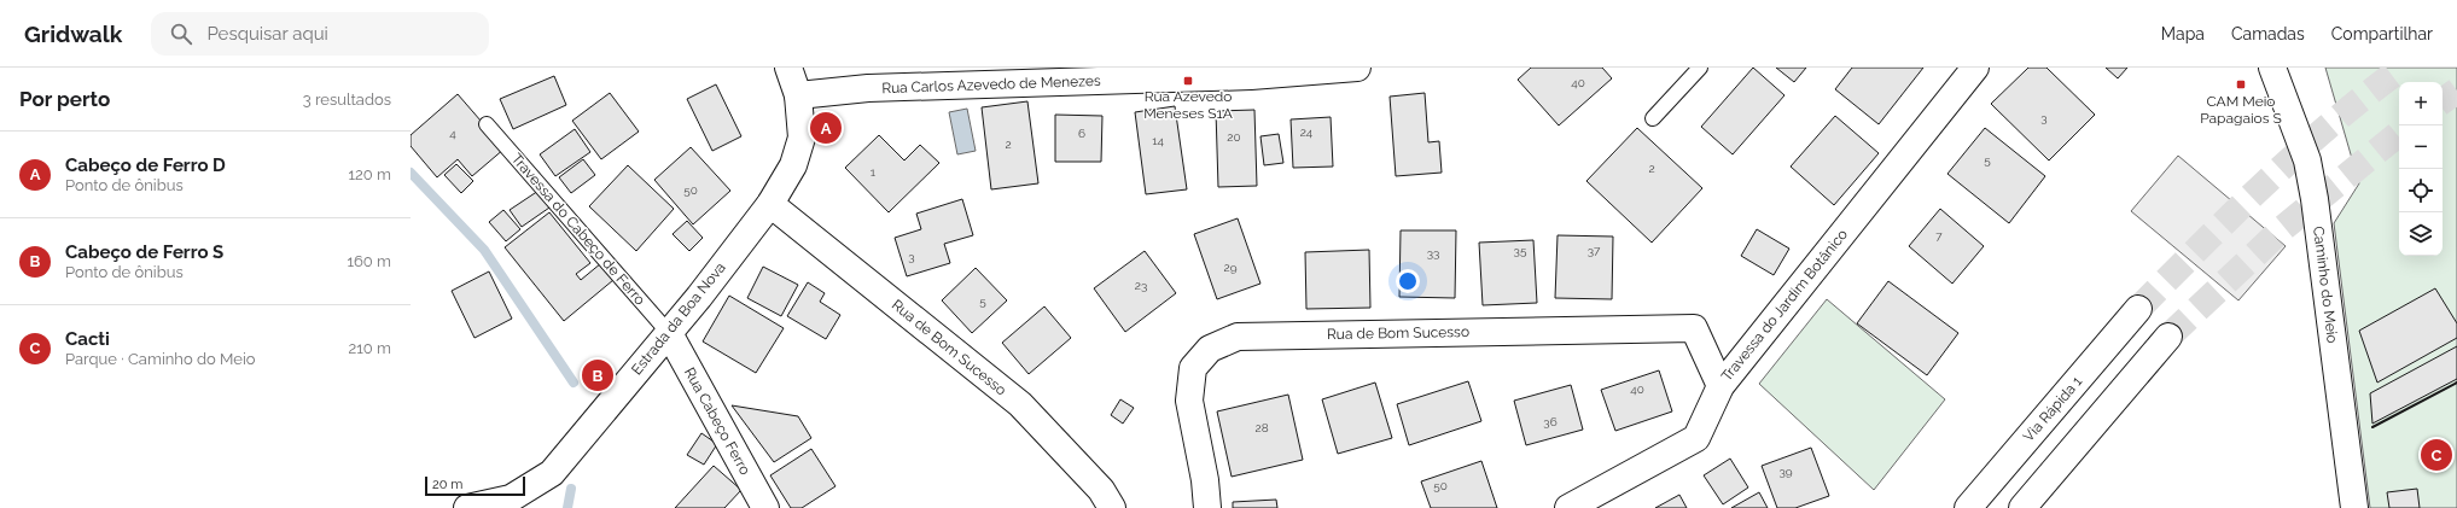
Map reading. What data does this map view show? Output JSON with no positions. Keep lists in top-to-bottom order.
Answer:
{
  "streets": {
    "main road": [
      "Rua Carlos Azevedo de Menezes",
      "Caminho do Meio",
      "Travessa do Jardim Botânico",
      "Estrada da Boa Nova",
      "Rua de Bom Sucesso",
      "Via Rápida 1",
      "Rua Cabeço Ferro"
    ],
    "lane": ["Travessa do Cabeço de Ferro"]
  },
  "crossings": [
    ["Rua Carlos Azevedo de Menezes", "Estrada da Boa Nova"],
    ["Travessa do Cabeço de Ferro", "Estrada da Boa Nova"],
    ["Travessa do Cabeço de Ferro", "Rua Cabeço Ferro"],
    ["Travessa do Jardim Botânico", "Rua de Bom Sucesso"],
    ["Estrada da Boa Nova", "Rua de Bom Sucesso"],
    ["Estrada da Boa Nova", "Rua Cabeço Ferro"]
  ],
  "places": {
    "transit": ["Rua Azevedo Meneses S1A", "CAM Meio Papagaios S"]
  },
  "house_numbers": [
    "40",
    "3",
    "24",
    "4",
    "6",
    "20",
    "14",
    "2",
    "5",
    "2",
    "1",
    "50",
    "7",
    "35",
    "37",
    "33",
    "3",
    "29",
    "23",
    "5",
    "40",
    "36",
    "28",
    "39",
    "50"
  ],
  "scale_bar": "20 m",
  "page": {
    "header": "Gridwalk",
    "search": "Pesquisar aqui",
    "nav": ["Mapa", "Camadas", "Compartilhar"],
    "heading": ["Por perto", "3 resultados"],
    "map_buttons": ["+", "−"],
    "pins": ["A", "B", "C"],
    "list": [
      {
        "mark": "A",
        "name": "Cabeço de Ferro D",
        "note": "Ponto de ônibus",
        "value": "120 m"
      },
      {
        "mark": "B",
        "name": "Cabeço de Ferro S",
        "note": "Ponto de ônibus",
        "value": "160 m"
      },
      {
        "mark": "C",
        "name": "Cacti",
        "note": "Parque · Caminho do Meio",
        "value": "210 m"
      }
    ],
    "scale": "20 m"
  }
}
